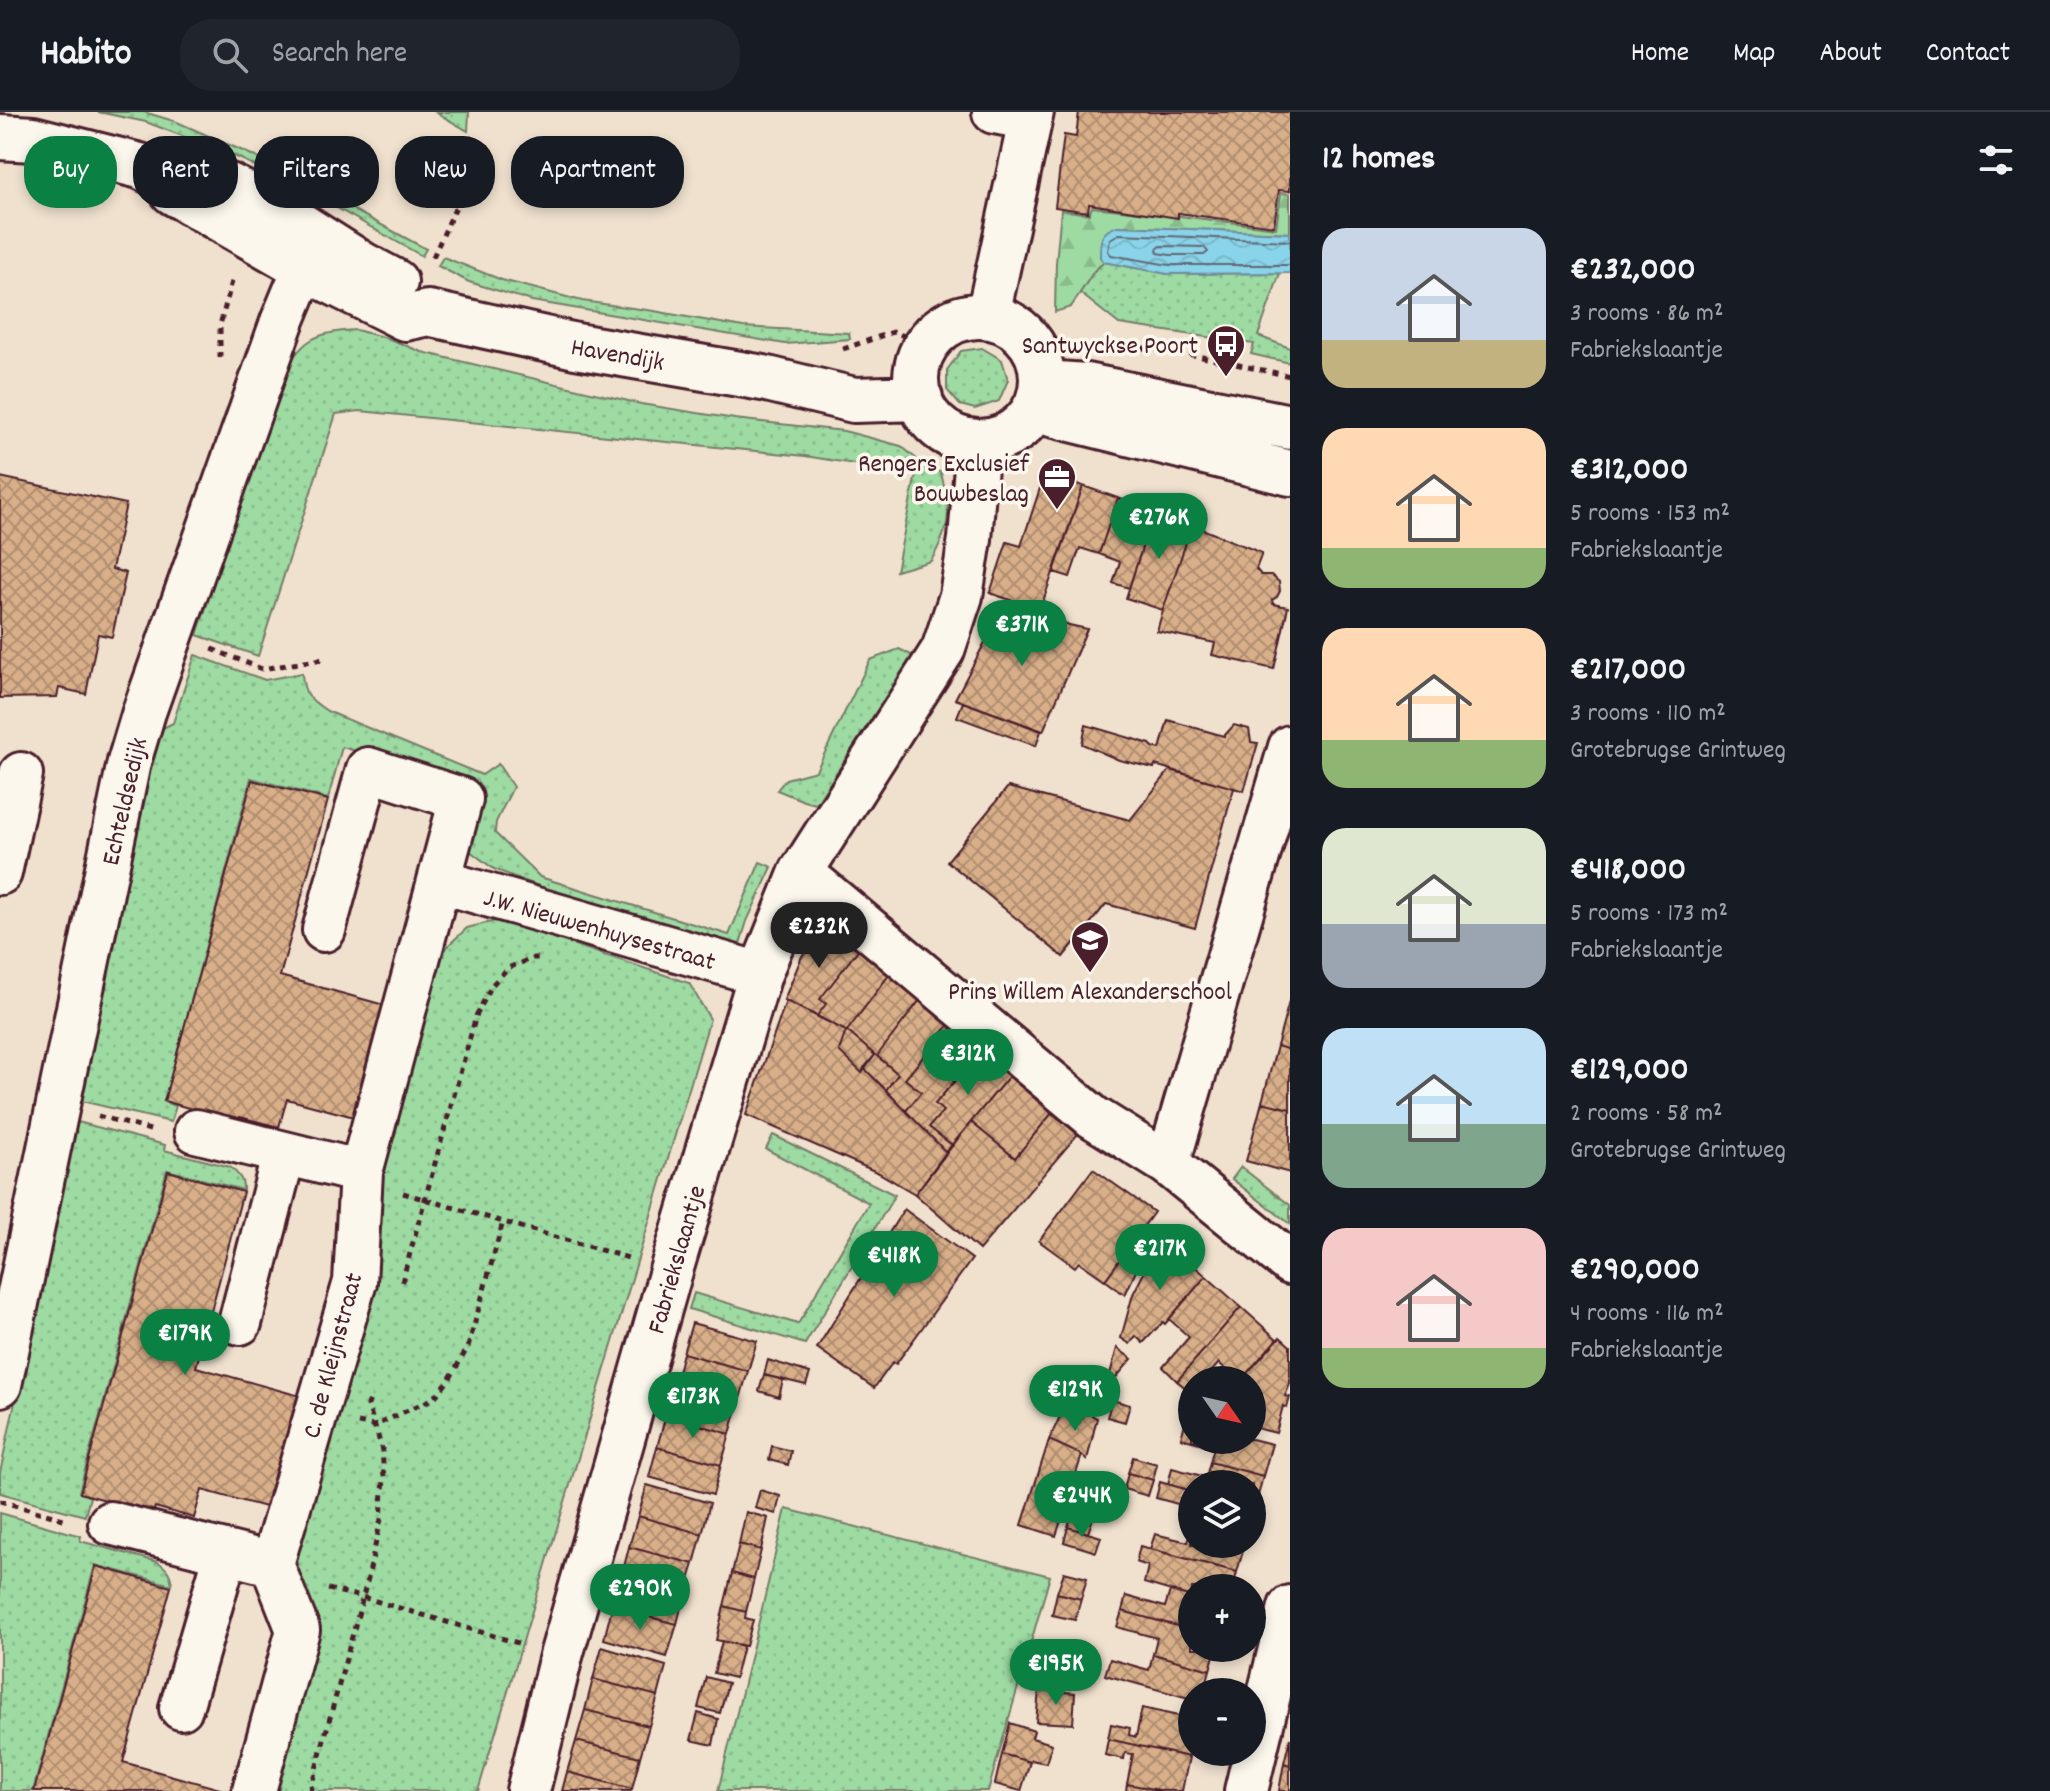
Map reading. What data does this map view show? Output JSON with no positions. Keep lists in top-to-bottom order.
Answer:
{
  "streets": {
    "main road": ["Havendijk"],
    "street": [
      "Echteldsedijk",
      "J.W. Nieuwenhuysestraat",
      "Fabriekslaantje",
      "C. de Kleijnstraat"
    ]
  },
  "crossings": [
    ["Havendijk", "Echteldsedijk"],
    ["Havendijk", "Fabriekslaantje"],
    ["J.W. Nieuwenhuysestraat", "Fabriekslaantje"]
  ],
  "places": {
    "bus stop": ["Santwyckse Poort"],
    "office": ["Rengers Exclusief Bouwbeslag"],
    "school or university": ["Prins Willem Alexanderschool"]
  },
  "north": "bottom right",
  "page": {
    "header": "Habito",
    "search": "Search here",
    "nav": [
      "Home",
      "Map",
      "About",
      "Contact"
    ],
    "heading": "12 homes",
    "chip": [
      "Buy",
      "Rent",
      "Filters",
      "New",
      "Apartment"
    ],
    "list": [
      {
        "name": "€232,000",
        "note": "3 rooms · 86 m² · Fabriekslaantje"
      },
      {
        "name": "€312,000",
        "note": "5 rooms · 153 m² · Fabriekslaantje"
      },
      {
        "name": "€217,000",
        "note": "3 rooms · 110 m² · Grotebrugse Grintweg"
      },
      {
        "name": "€418,000",
        "note": "5 rooms · 173 m² · Fabriekslaantje"
      },
      {
        "name": "€129,000",
        "note": "2 rooms · 58 m² · Grotebrugse Grintweg"
      },
      {
        "name": "€290,000",
        "note": "4 rooms · 116 m² · Fabriekslaantje"
      }
    ],
    "price": [
      "€276K",
      "€371K",
      "€232K",
      "€312K",
      "€217K",
      "€418K",
      "€179K",
      "€129K",
      "€173K",
      "€244K",
      "€290K",
      "€195K"
    ],
    "map_buttons": ["+", "−"]
  }
}
